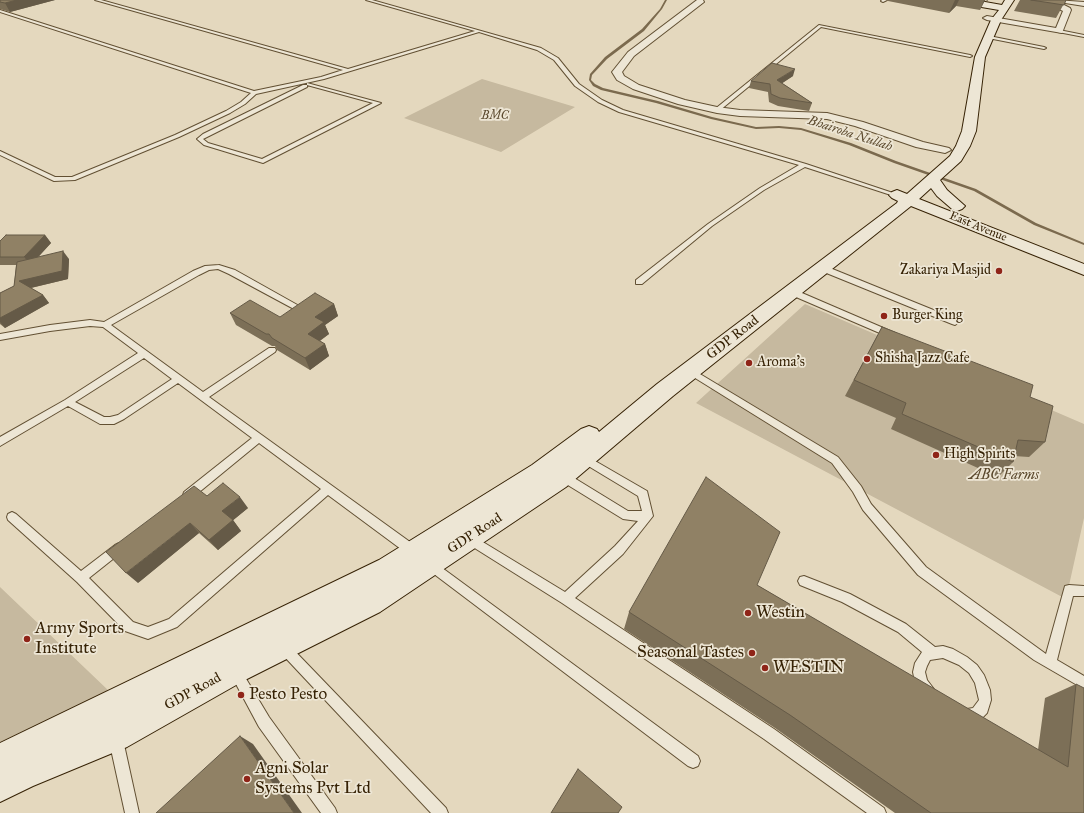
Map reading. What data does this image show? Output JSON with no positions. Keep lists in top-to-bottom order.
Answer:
{
  "streets": {
    "main road": ["East Avenue", "GDP Road"]
  },
  "crossings": [
    ["East Avenue", "GDP Road"]
  ],
  "water": ["Bhairoba Nullah"],
  "parks": ["BMC", "ABC Farms"],
  "places": [
    "Zakariya Masjid",
    "Burger King",
    "Shisha Jazz Cafe",
    "Aroma's",
    "High Spirits",
    "Westin",
    "Army Sports Institute",
    "Seasonal Tastes",
    "WESTIN",
    "Pesto Pesto",
    "Agni Solar Systems Pvt Ltd"
  ]
}
